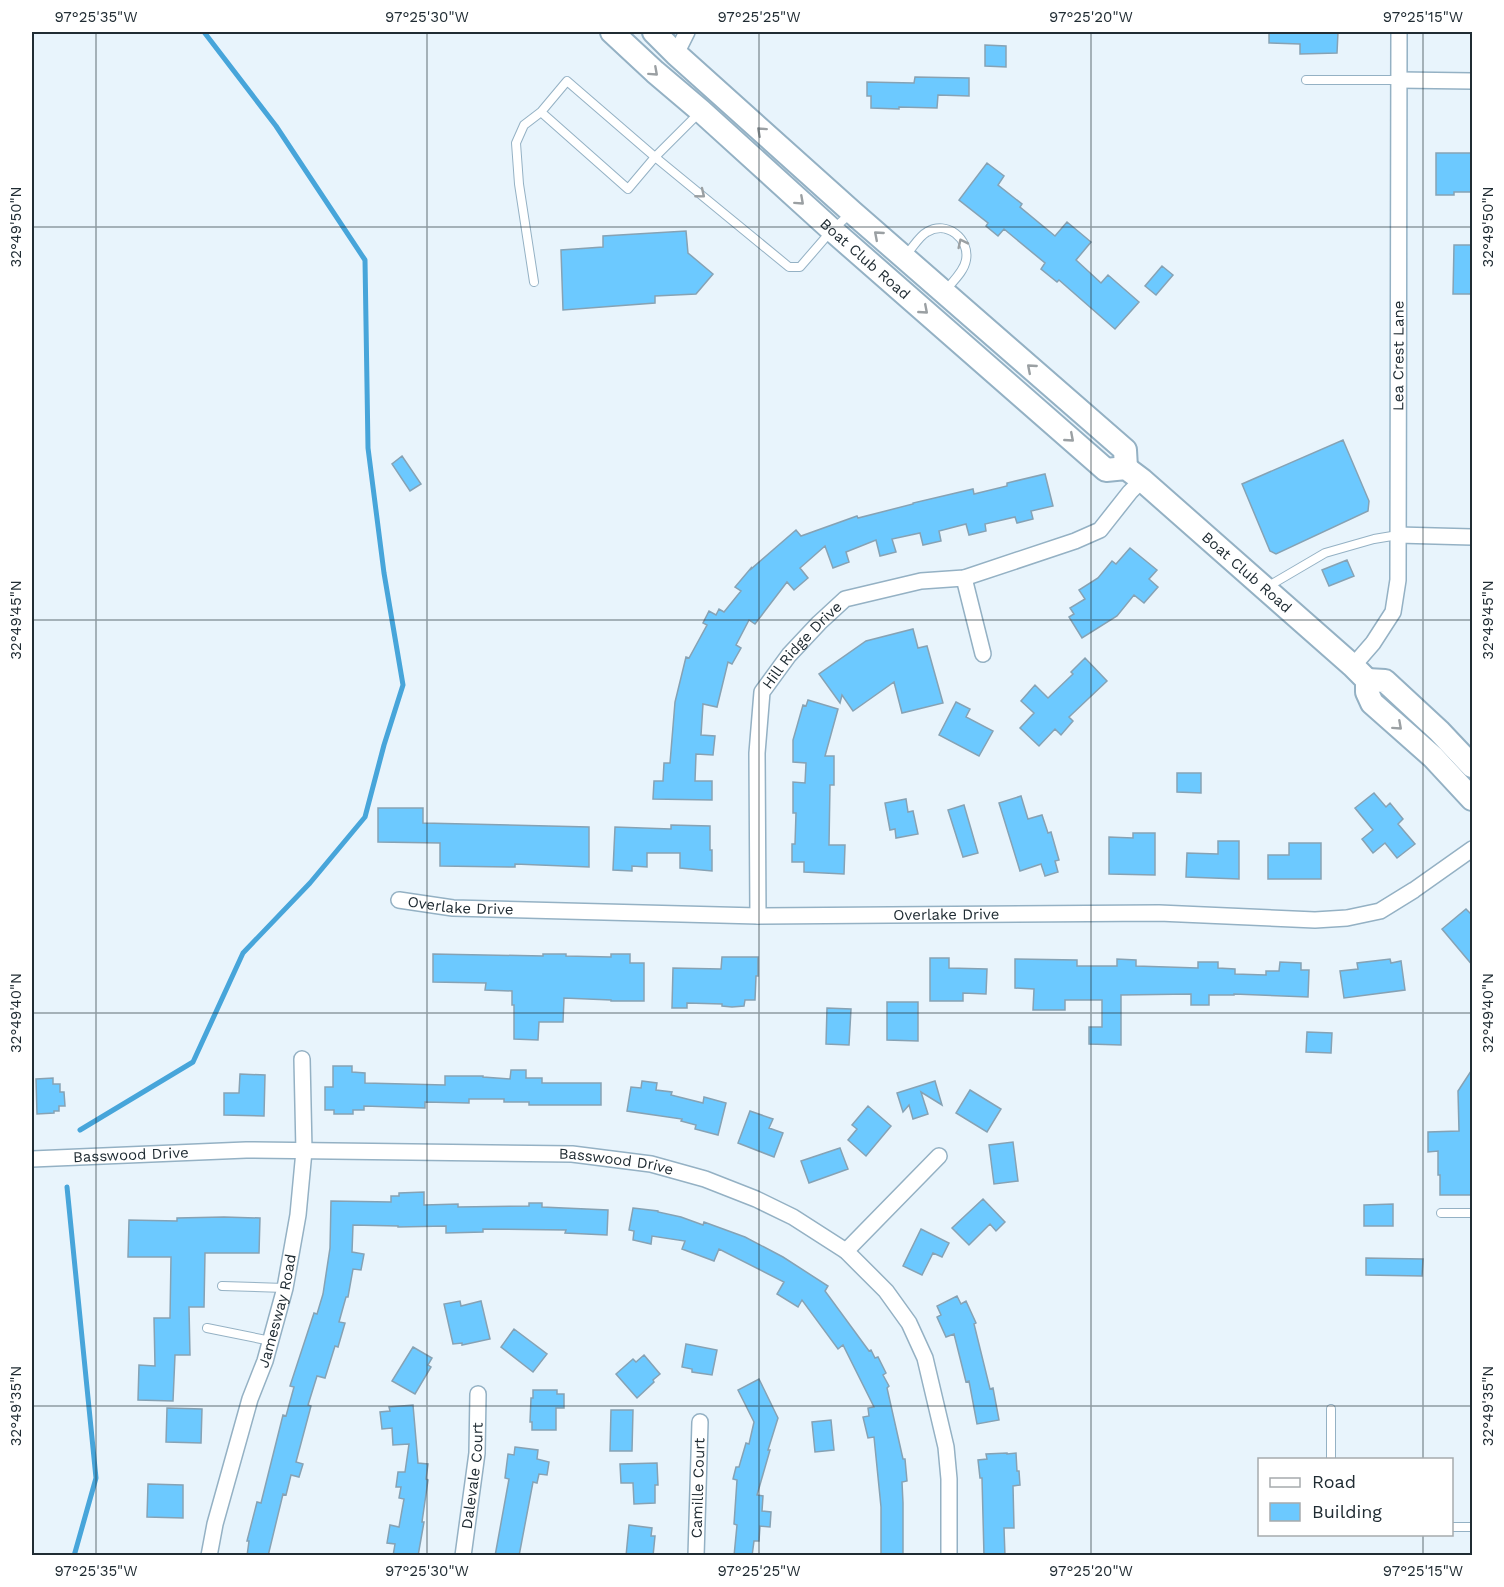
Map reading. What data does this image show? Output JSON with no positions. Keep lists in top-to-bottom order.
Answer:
{
  "streets": {
    "main road": ["Boat Club Road"],
    "street": [
      "Lea Crest Lane",
      "Hill Ridge Drive",
      "Overlake Drive",
      "Basswood Drive",
      "Jamesway Road",
      "Dalevale Court",
      "Camille Court"
    ]
  },
  "crossings": [
    ["Boat Club Road", "Lea Crest Lane"],
    ["Boat Club Road", "Hill Ridge Drive"],
    ["Hill Ridge Drive", "Overlake Drive"],
    ["Basswood Drive", "Jamesway Road"]
  ],
  "legend": ["Road", "Building"],
  "coordinates": [
    "97°25'35\"W",
    "97°25'30\"W",
    "97°25'25\"W",
    "97°25'20\"W",
    "97°25'15\"W",
    "32°49'50\"N",
    "32°49'45\"N",
    "32°49'40\"N",
    "32°49'35\"N"
  ]
}
